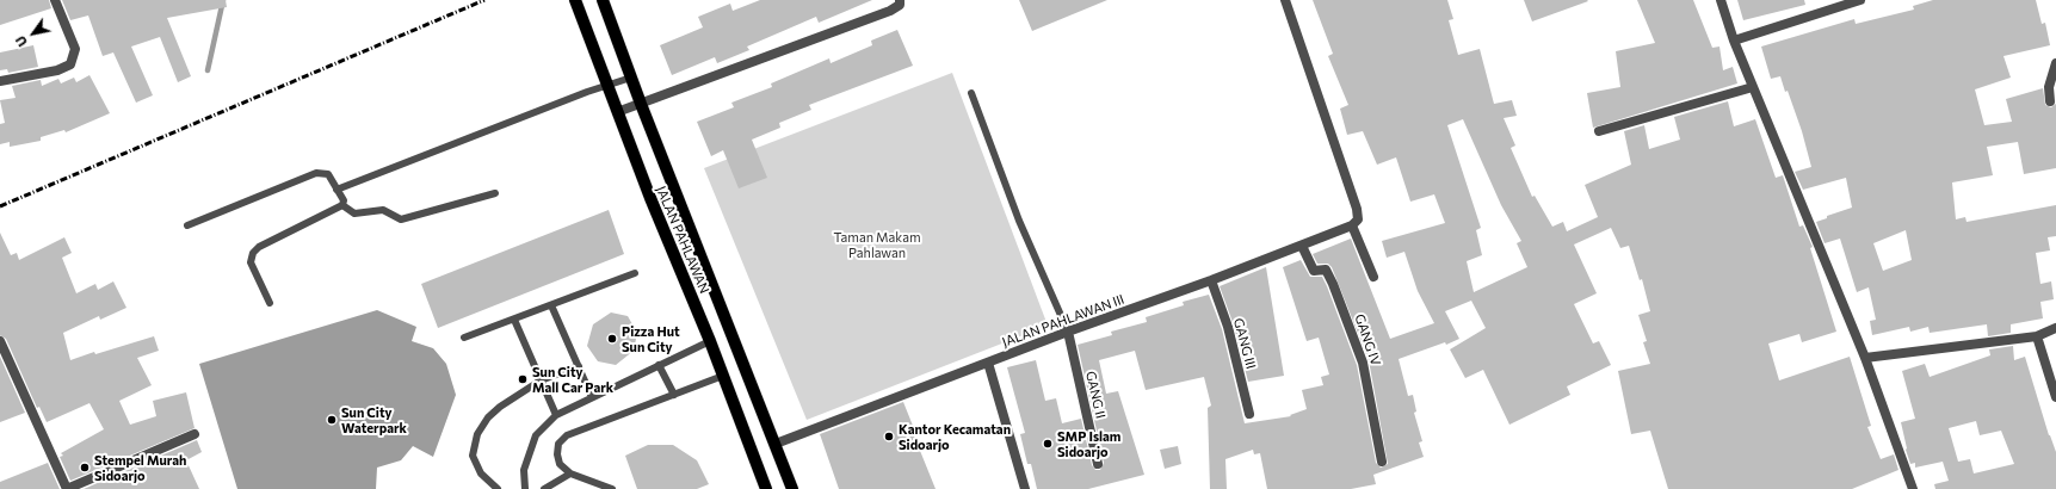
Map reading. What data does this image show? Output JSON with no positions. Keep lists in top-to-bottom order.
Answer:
{
  "streets": {
    "main road": ["JALAN PAHLAWAN"],
    "street": [
      "JALAN PAHLAWAN III",
      "GANG IV",
      "GANG III",
      "GANG II"
    ]
  },
  "crossings": [
    ["JALAN PAHLAWAN", "JALAN PAHLAWAN III"],
    ["JALAN PAHLAWAN III", "GANG IV"],
    ["JALAN PAHLAWAN III", "GANG III"],
    ["JALAN PAHLAWAN III", "GANG II"]
  ],
  "parks": ["Taman Makam Pahlawan"],
  "places": [
    "Pizza Hut Sun City",
    "Sun City Mall Car Park",
    "Sun City Waterpark",
    "Kantor Kecamatan Sidoarjo",
    "SMP Islam Sidoarjo",
    "Stempel Murah Sidoarjo"
  ],
  "north": "bottom left"
}
